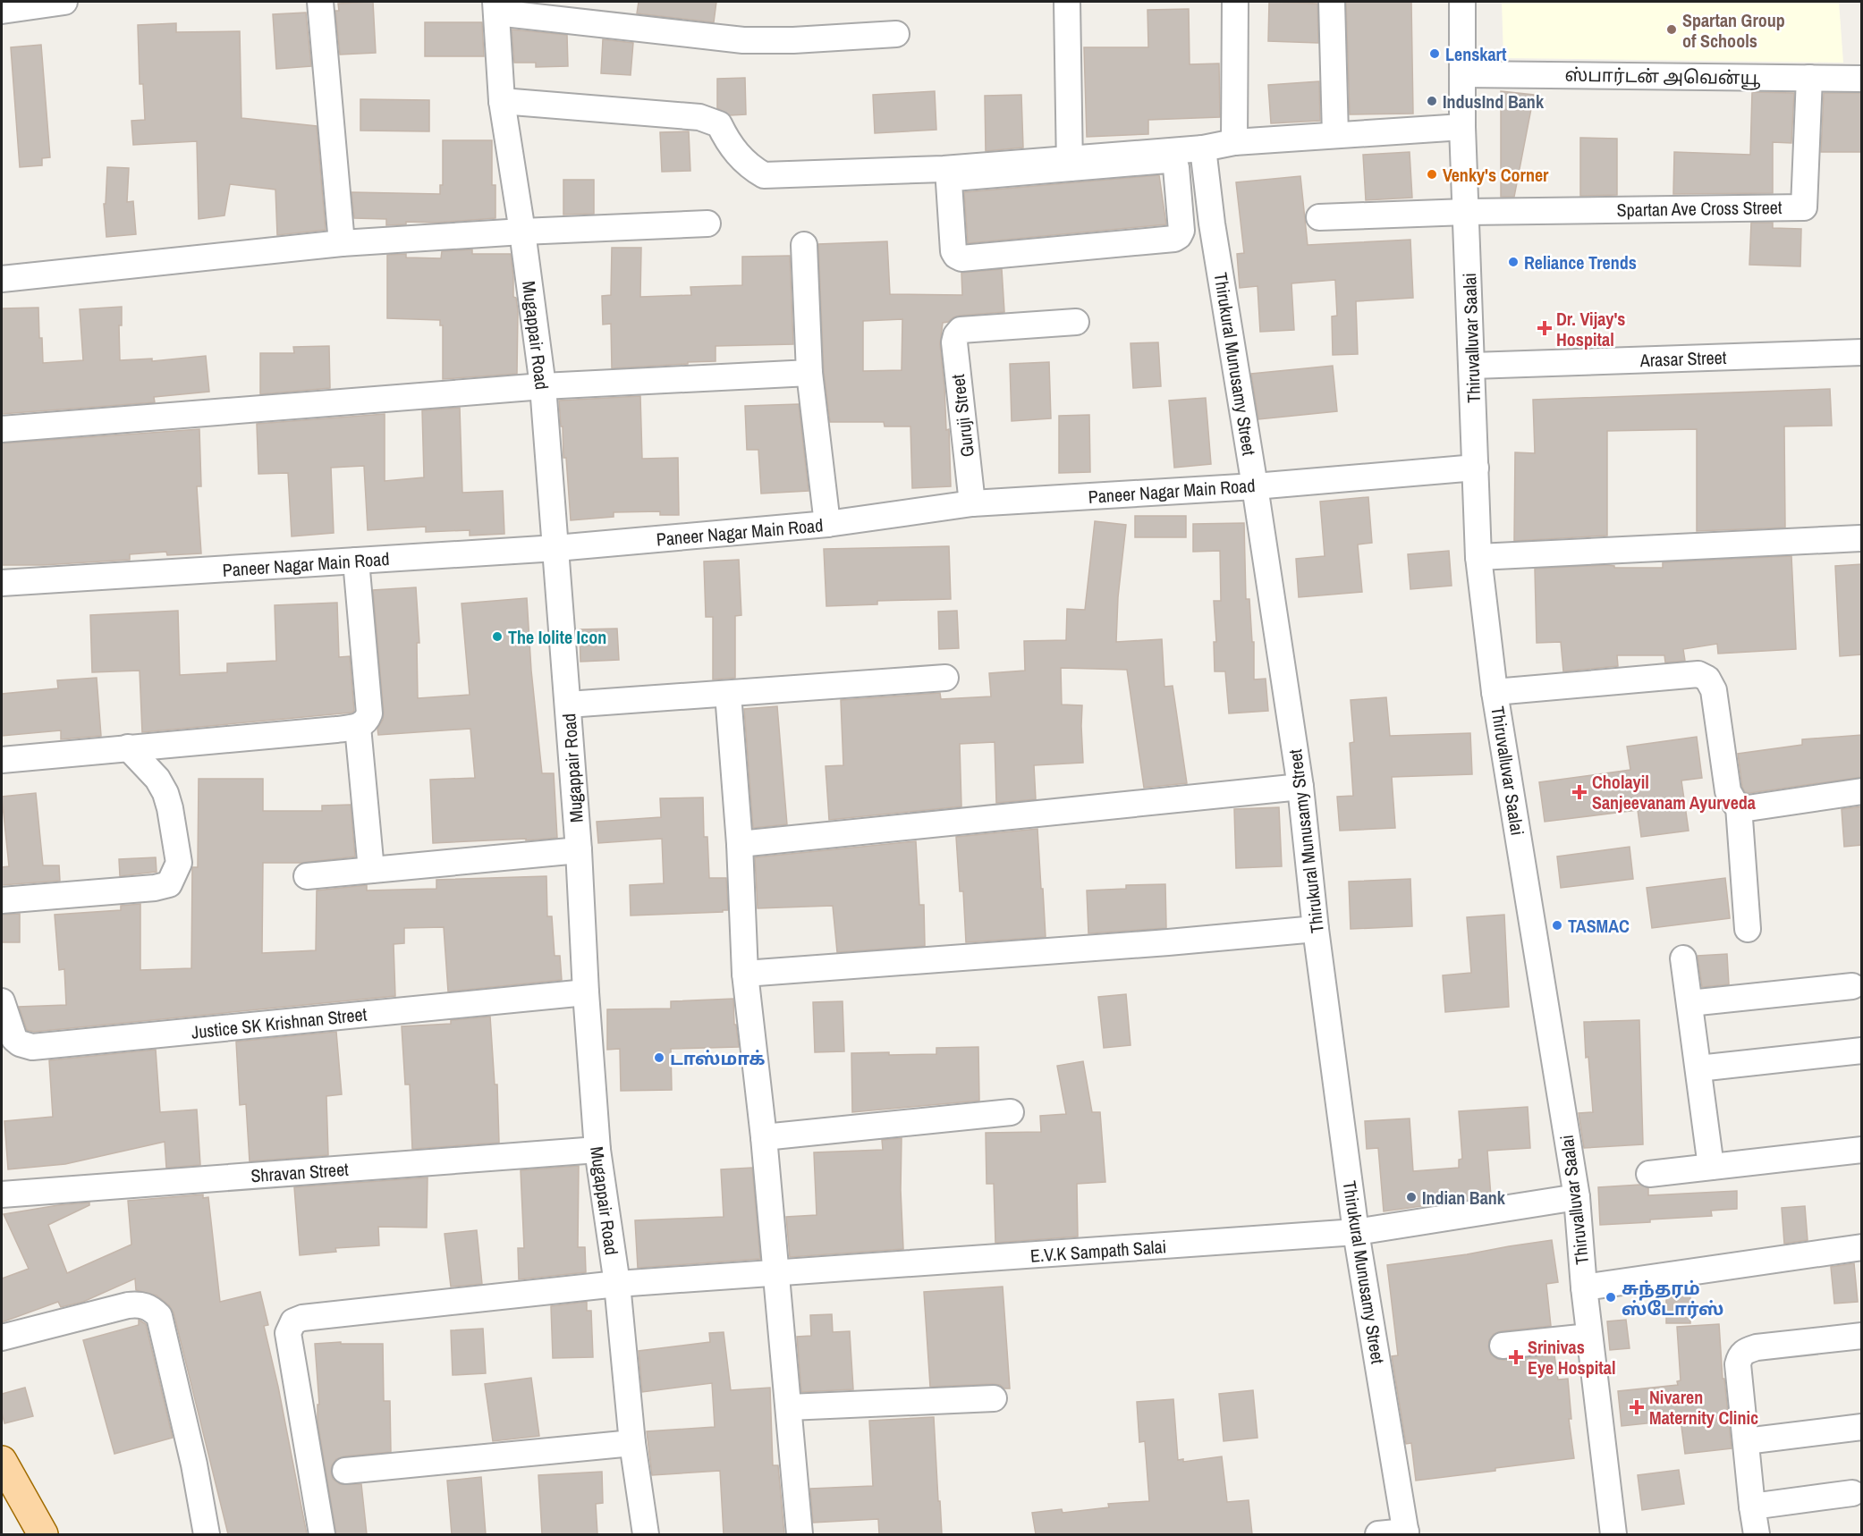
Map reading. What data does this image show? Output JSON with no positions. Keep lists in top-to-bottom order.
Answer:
{
  "streets": {
    "street": [
      "ஸ்பார்டன் அவென்யூ",
      "Spartan Ave Cross Street",
      "Mugappair Road",
      "Thiruvalluvar Saalai",
      "Arasar Street",
      "Thirukural Munusamy Street",
      "Guruji Street",
      "Paneer Nagar Main Road",
      "Justice SK Krishnan Street",
      "Shravan Street",
      "E.V.K Sampath Salai"
    ]
  },
  "crossings": [
    ["ஸ்பார்டன் அவென்யூ", "Spartan Ave Cross Street"],
    ["ஸ்பார்டன் அவென்யூ", "Thiruvalluvar Saalai"],
    ["Spartan Ave Cross Street", "Thiruvalluvar Saalai"],
    ["Mugappair Road", "Paneer Nagar Main Road"],
    ["Mugappair Road", "Justice SK Krishnan Street"],
    ["Mugappair Road", "Shravan Street"],
    ["Mugappair Road", "E.V.K Sampath Salai"],
    ["Thiruvalluvar Saalai", "Arasar Street"],
    ["Thiruvalluvar Saalai", "Paneer Nagar Main Road"],
    ["Thiruvalluvar Saalai", "E.V.K Sampath Salai"],
    ["Thirukural Munusamy Street", "Paneer Nagar Main Road"],
    ["Thirukural Munusamy Street", "E.V.K Sampath Salai"],
    ["Guruji Street", "Paneer Nagar Main Road"]
  ],
  "places": {
    "other": [
      "Spartan Group of Schools",
      "Lenskart",
      "IndusInd Bank",
      "Venky's Corner",
      "Reliance Trends",
      "The Iolite Icon",
      "TASMAC",
      "டாஸ்மாக்",
      "Indian Bank",
      "சுந்தரம் ஸ்டோர்ஸ்"
    ],
    "health": [
      "Dr. Vijay's Hospital",
      "Cholayil Sanjeevanam Ayurveda",
      "Srinivas Eye Hospital",
      "Nivaren Maternity Clinic"
    ]
  }
}
